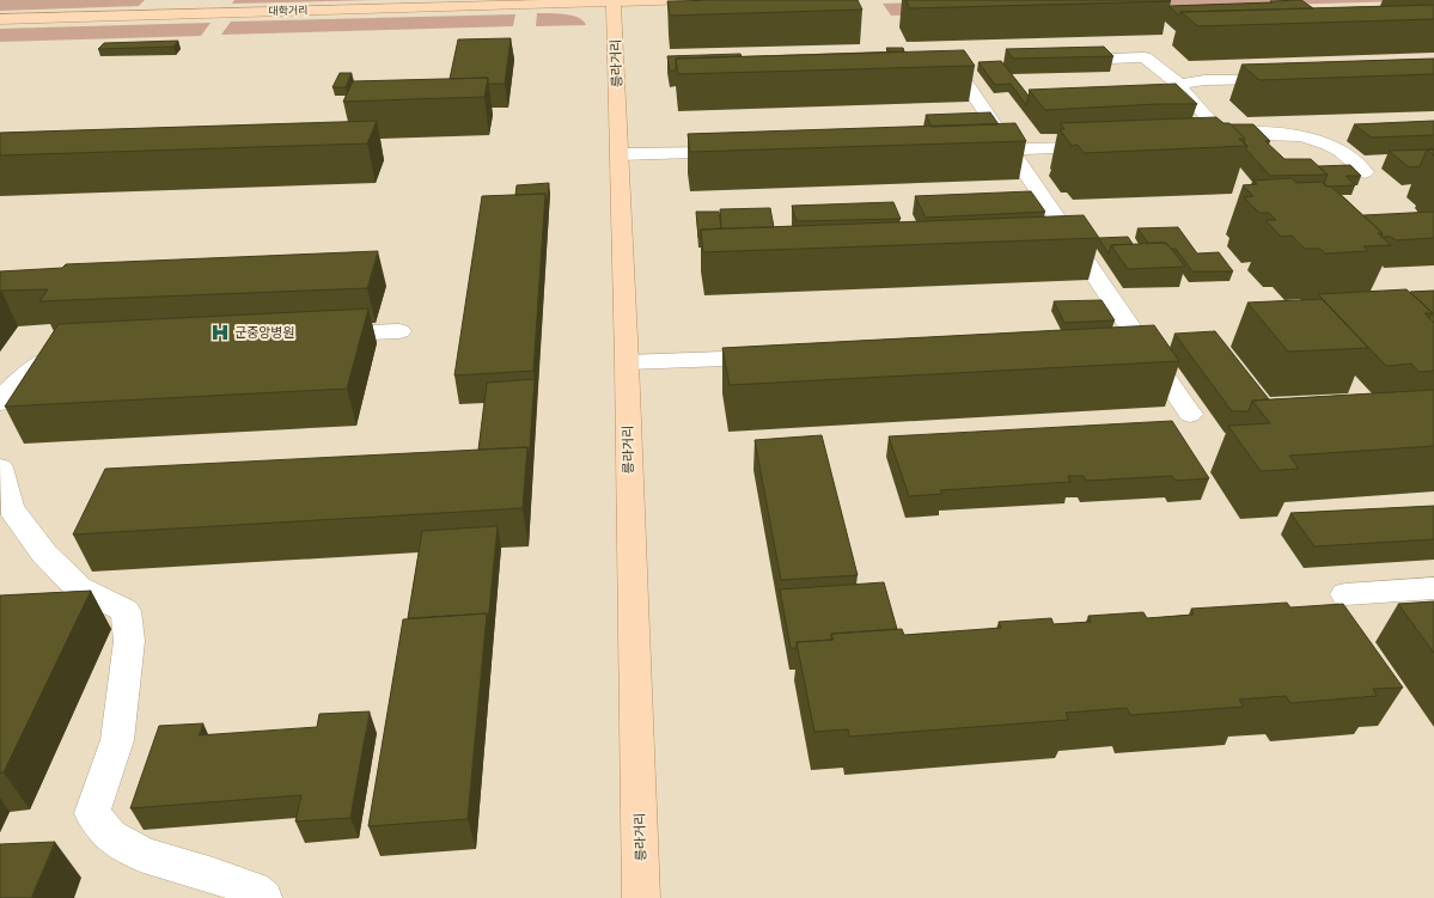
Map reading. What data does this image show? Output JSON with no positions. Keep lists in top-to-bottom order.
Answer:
{
  "streets": {
    "main road": ["대학거리", "릉라거리"]
  },
  "crossings": [
    ["대학거리", "릉라거리"]
  ],
  "places": {
    "hospital": ["군중앙병원"]
  }
}
